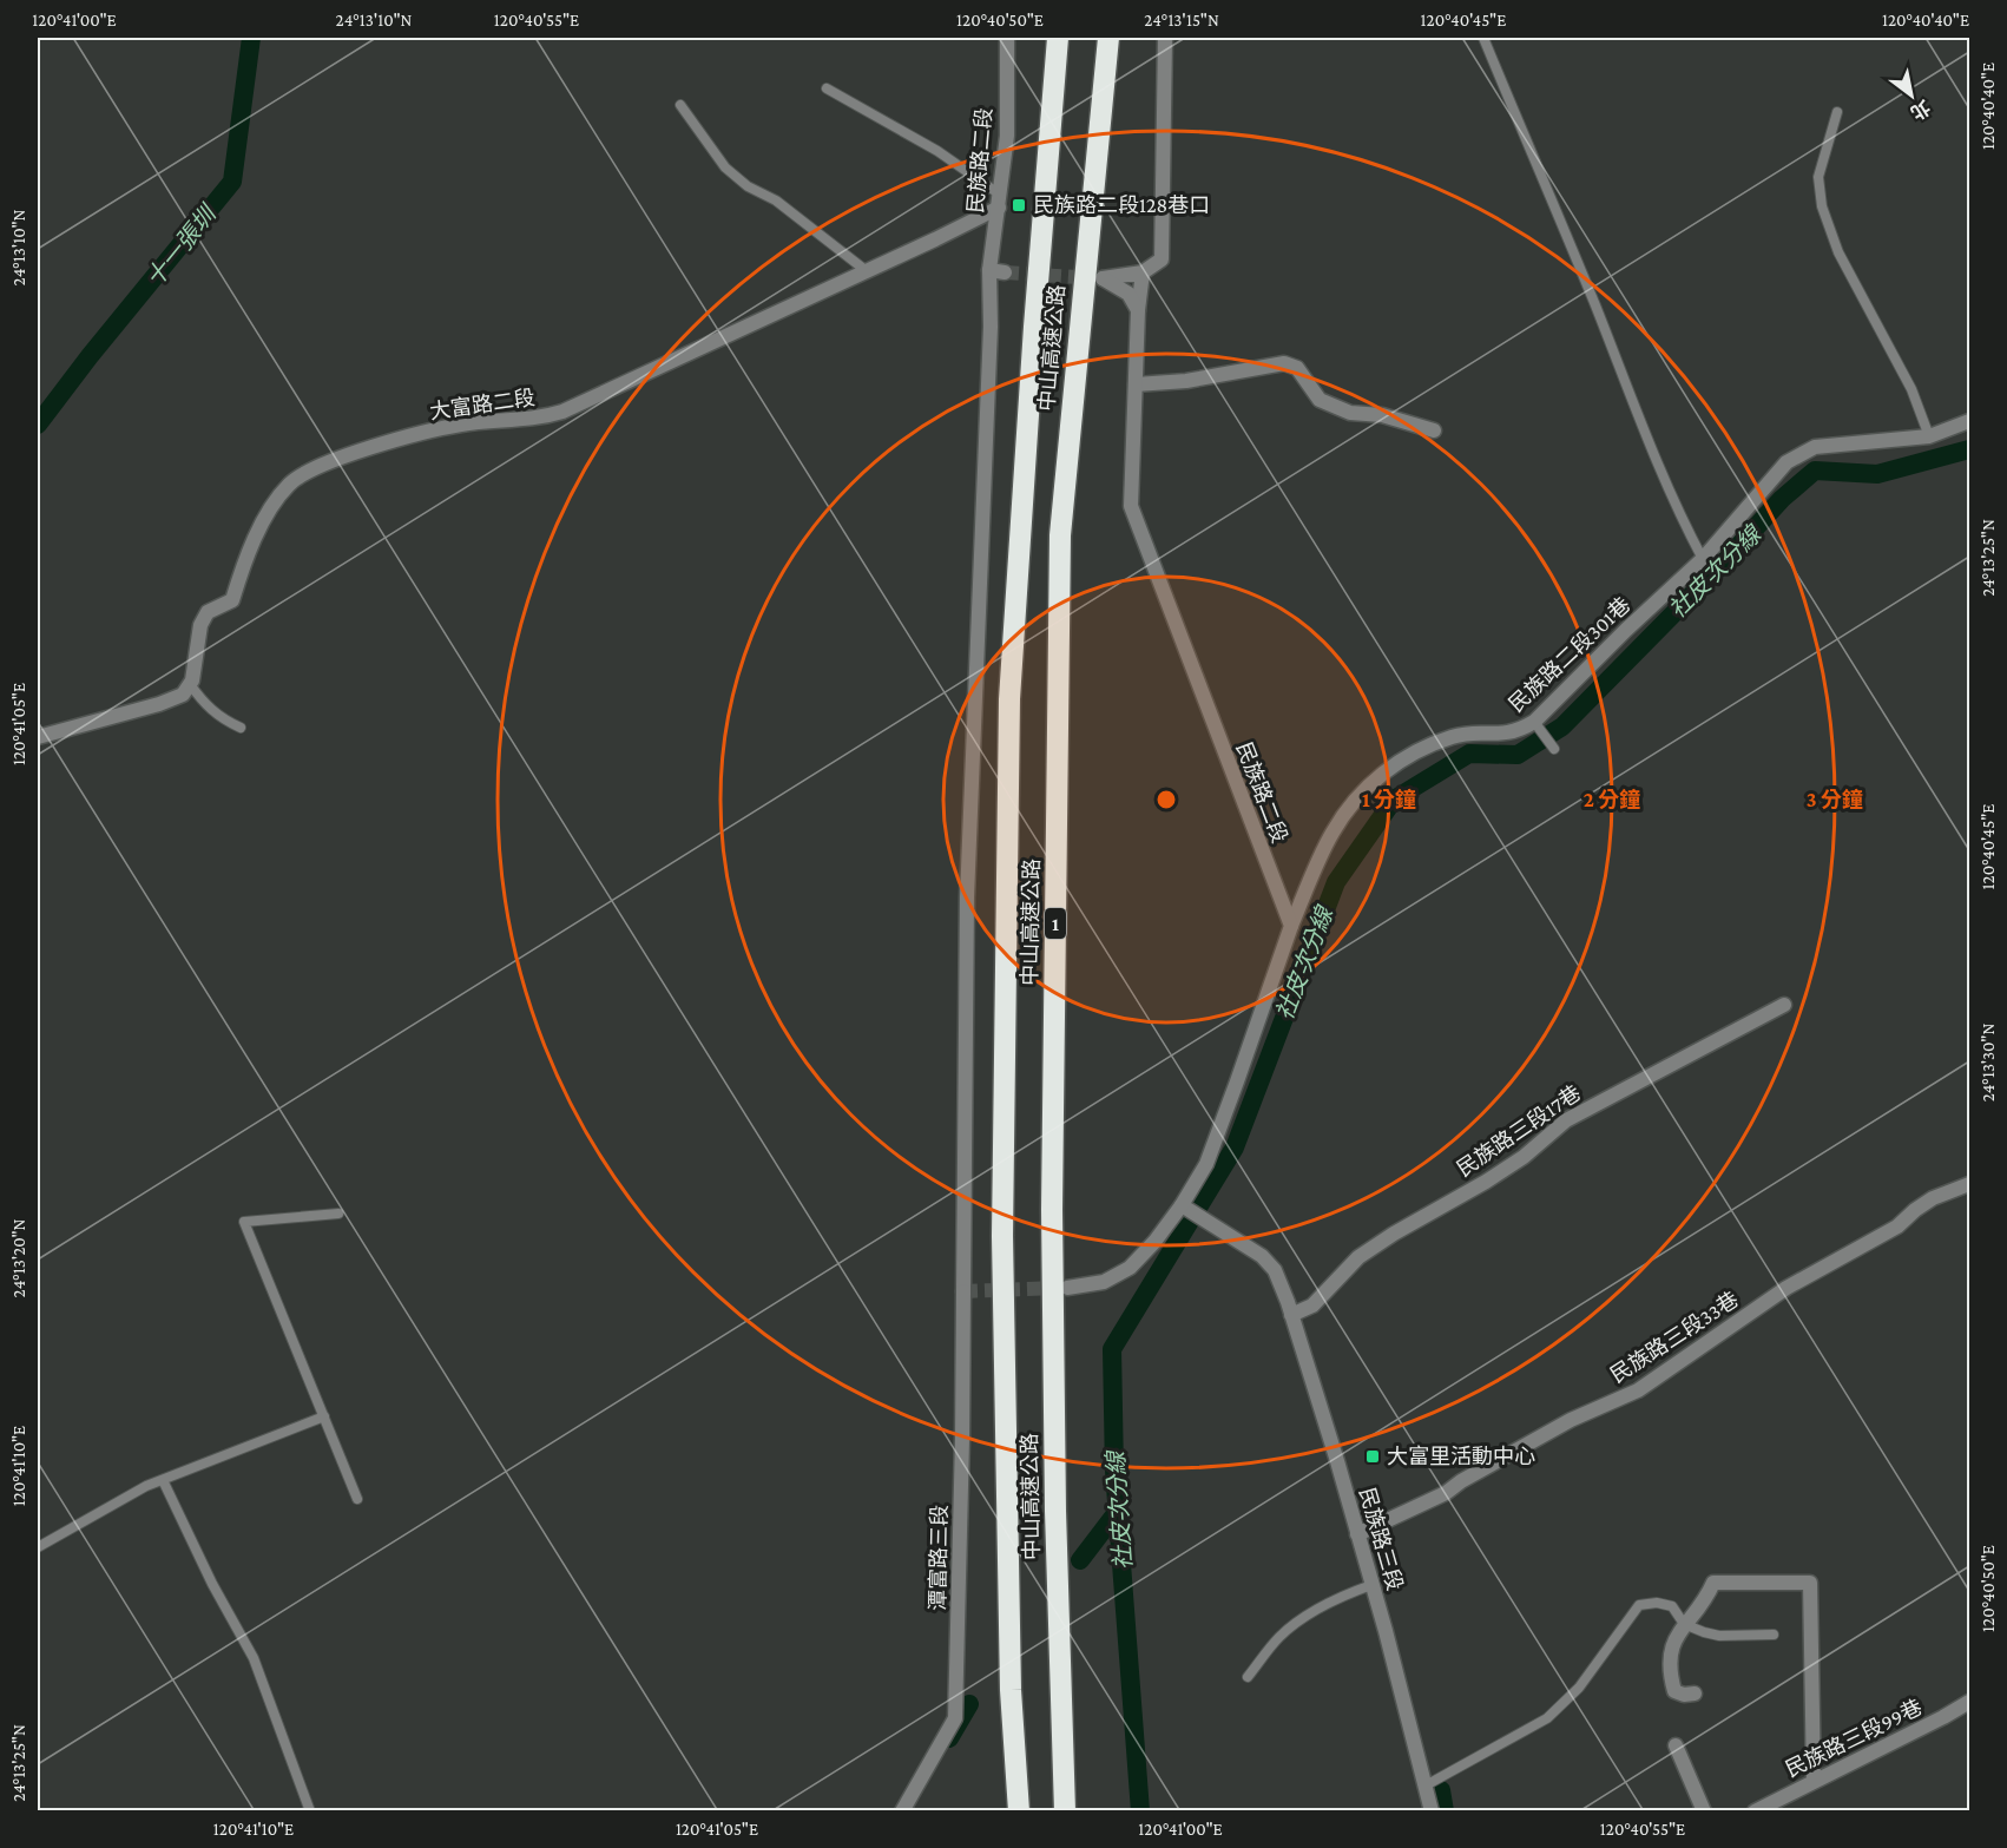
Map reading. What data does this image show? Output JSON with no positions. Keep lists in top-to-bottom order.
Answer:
{
  "streets": {
    "highway": ["中山高速公路", "1"],
    "street": [
      "民族路二段",
      "大富路二段",
      "民族路二段301巷",
      "民族路三段17巷",
      "民族路三段33巷",
      "民族路三段",
      "潭富路三段",
      "民族路三段99巷"
    ]
  },
  "crossings": [
    ["民族路二段", "大富路二段"],
    ["民族路二段", "民族路二段301巷"],
    ["民族路二段", "潭富路三段"],
    ["民族路三段17巷", "民族路三段"],
    ["民族路三段33巷", "民族路三段"]
  ],
  "water": ["十一張圳", "社皮次分線"],
  "places": {
    "transit": ["民族路二段128巷口", "大富里活動中心"]
  },
  "north": "bottom right",
  "coordinates": [
    "120°41'00\"E",
    "24°13'10\"N",
    "120°40'55\"E",
    "120°40'50\"E",
    "24°13'15\"N",
    "120°40'45\"E",
    "120°40'40\"E",
    "24°13'25\"N",
    "120°41'05\"E",
    "24°13'30\"N",
    "24°13'20\"N",
    "120°41'10\"E"
  ],
  "rings": ["1 分鐘", "2 分鐘", "3 分鐘"]
}
